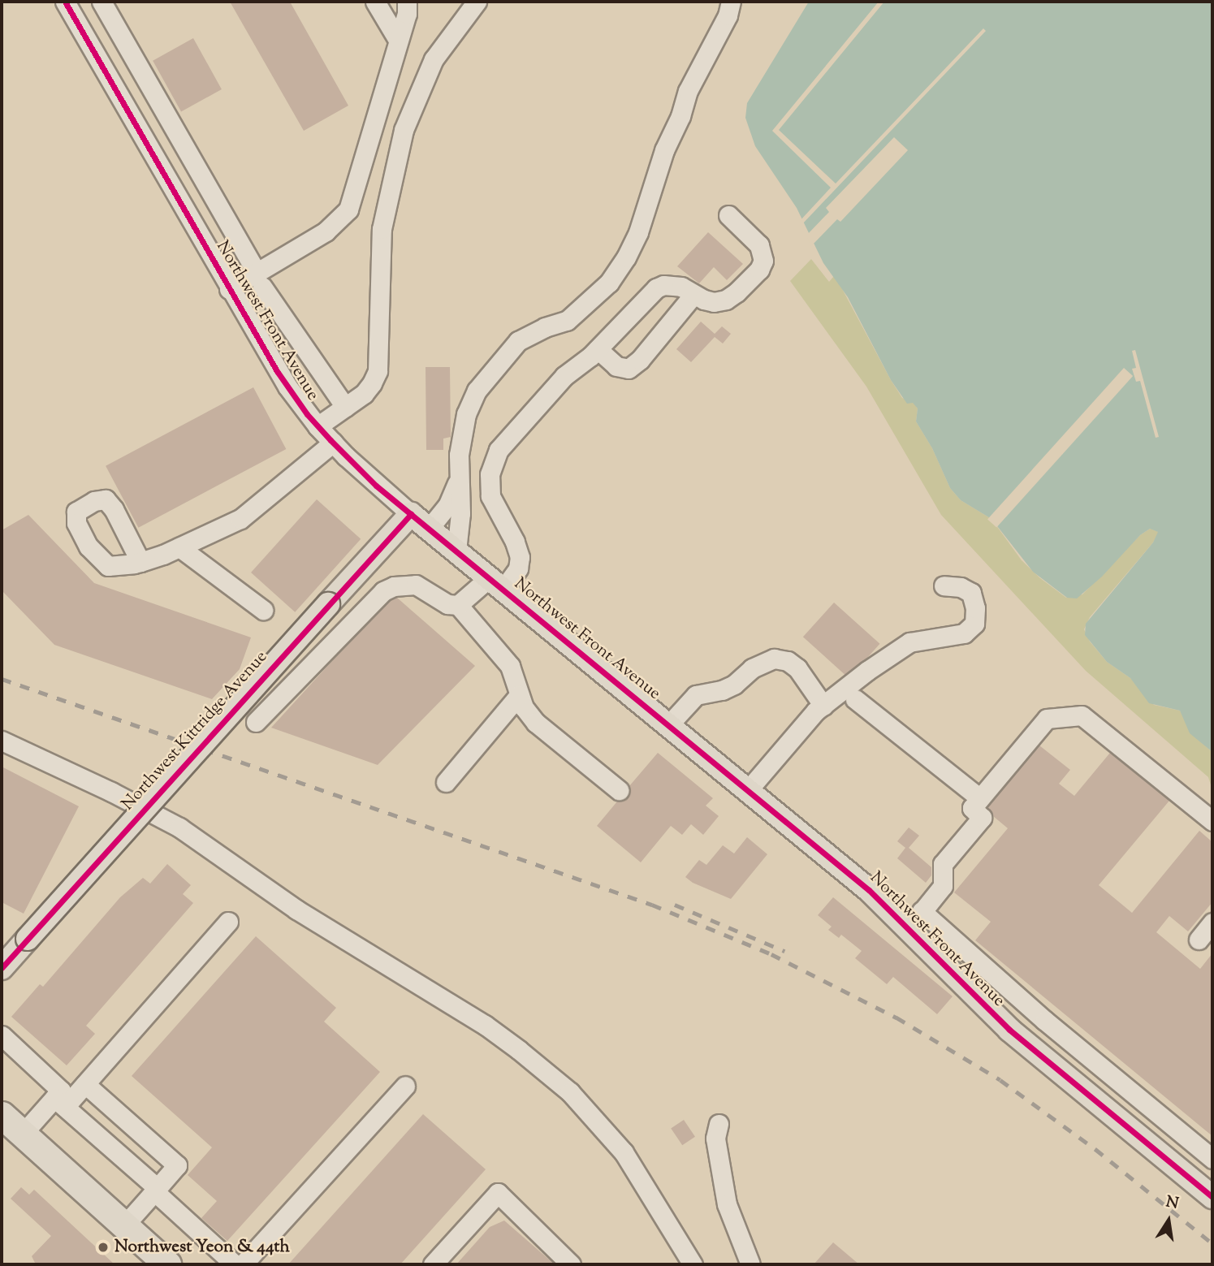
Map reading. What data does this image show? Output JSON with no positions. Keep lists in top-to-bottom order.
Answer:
{
  "streets": {
    "main road": ["Northwest Front Avenue", "Northwest Kittridge Avenue"]
  },
  "crossings": [
    ["Northwest Front Avenue", "Northwest Kittridge Avenue"]
  ],
  "places": ["Northwest Yeon & 44th"],
  "north": "top"
}
